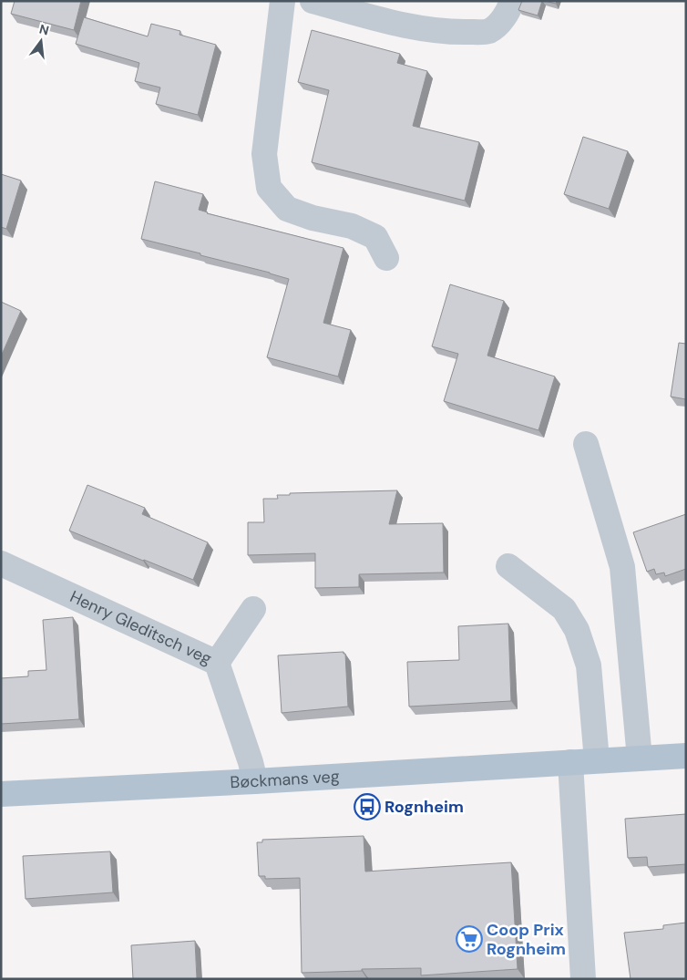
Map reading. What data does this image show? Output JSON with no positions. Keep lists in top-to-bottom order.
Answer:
{
  "streets": {
    "main road": ["Bøckmans veg"],
    "street": ["Henry Gleditsch veg"]
  },
  "crossings": [
    ["Henry Gleditsch veg", "Bøckmans veg"]
  ],
  "places": {
    "bus stop": ["Rognheim"],
    "supermarket": ["Coop Prix Rognheim"]
  },
  "north": "top"
}
